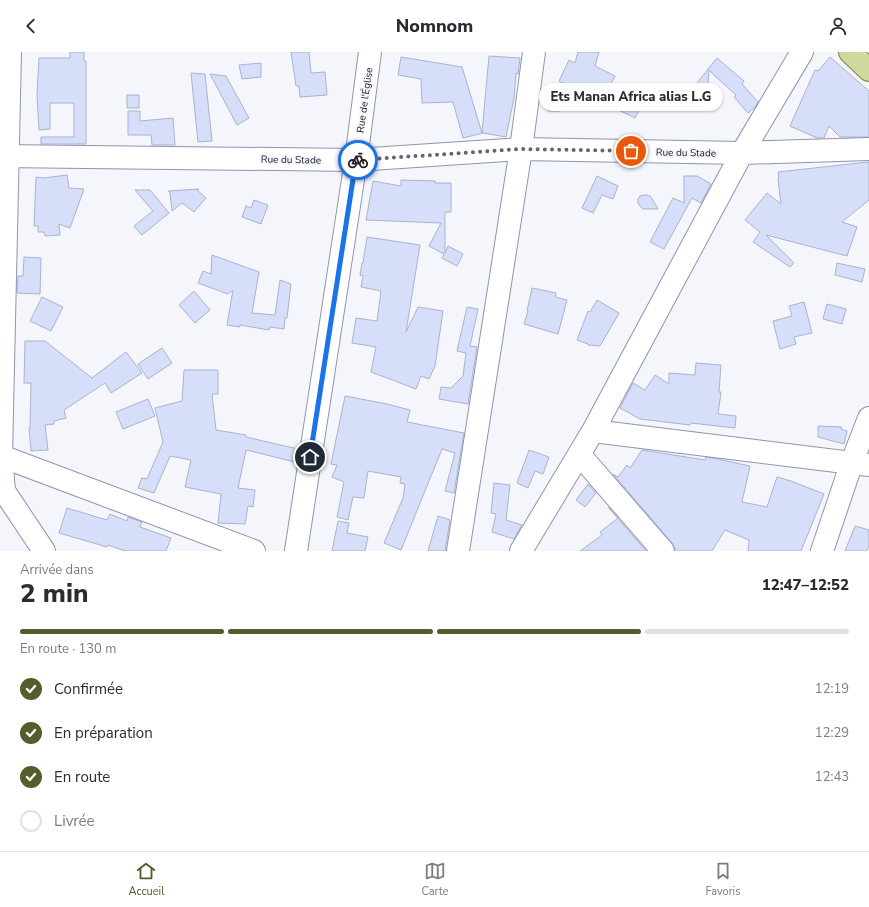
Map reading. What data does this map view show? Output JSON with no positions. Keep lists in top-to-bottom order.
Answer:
{
  "streets": {
    "street": ["Rue de l'Église", "Rue du Stade"]
  },
  "crossings": [
    ["Rue de l'Église", "Rue du Stade"]
  ],
  "places": ["Ets Manan Africa alias L.G"],
  "page": {
    "header": "Nomnom",
    "bubble": "Ets Manan Africa alias L.G",
    "heading": ["2 min", "Arrivée dans", "12:47–12:52"],
    "bar": "En route · 130 m",
    "list": [
      ["Confirmée", "12:19"],
      ["En préparation", "12:29"],
      ["En route", "12:43"],
      "Livrée"
    ],
    "tabs": ["Accueil", "Carte", "Favoris"]
  }
}
